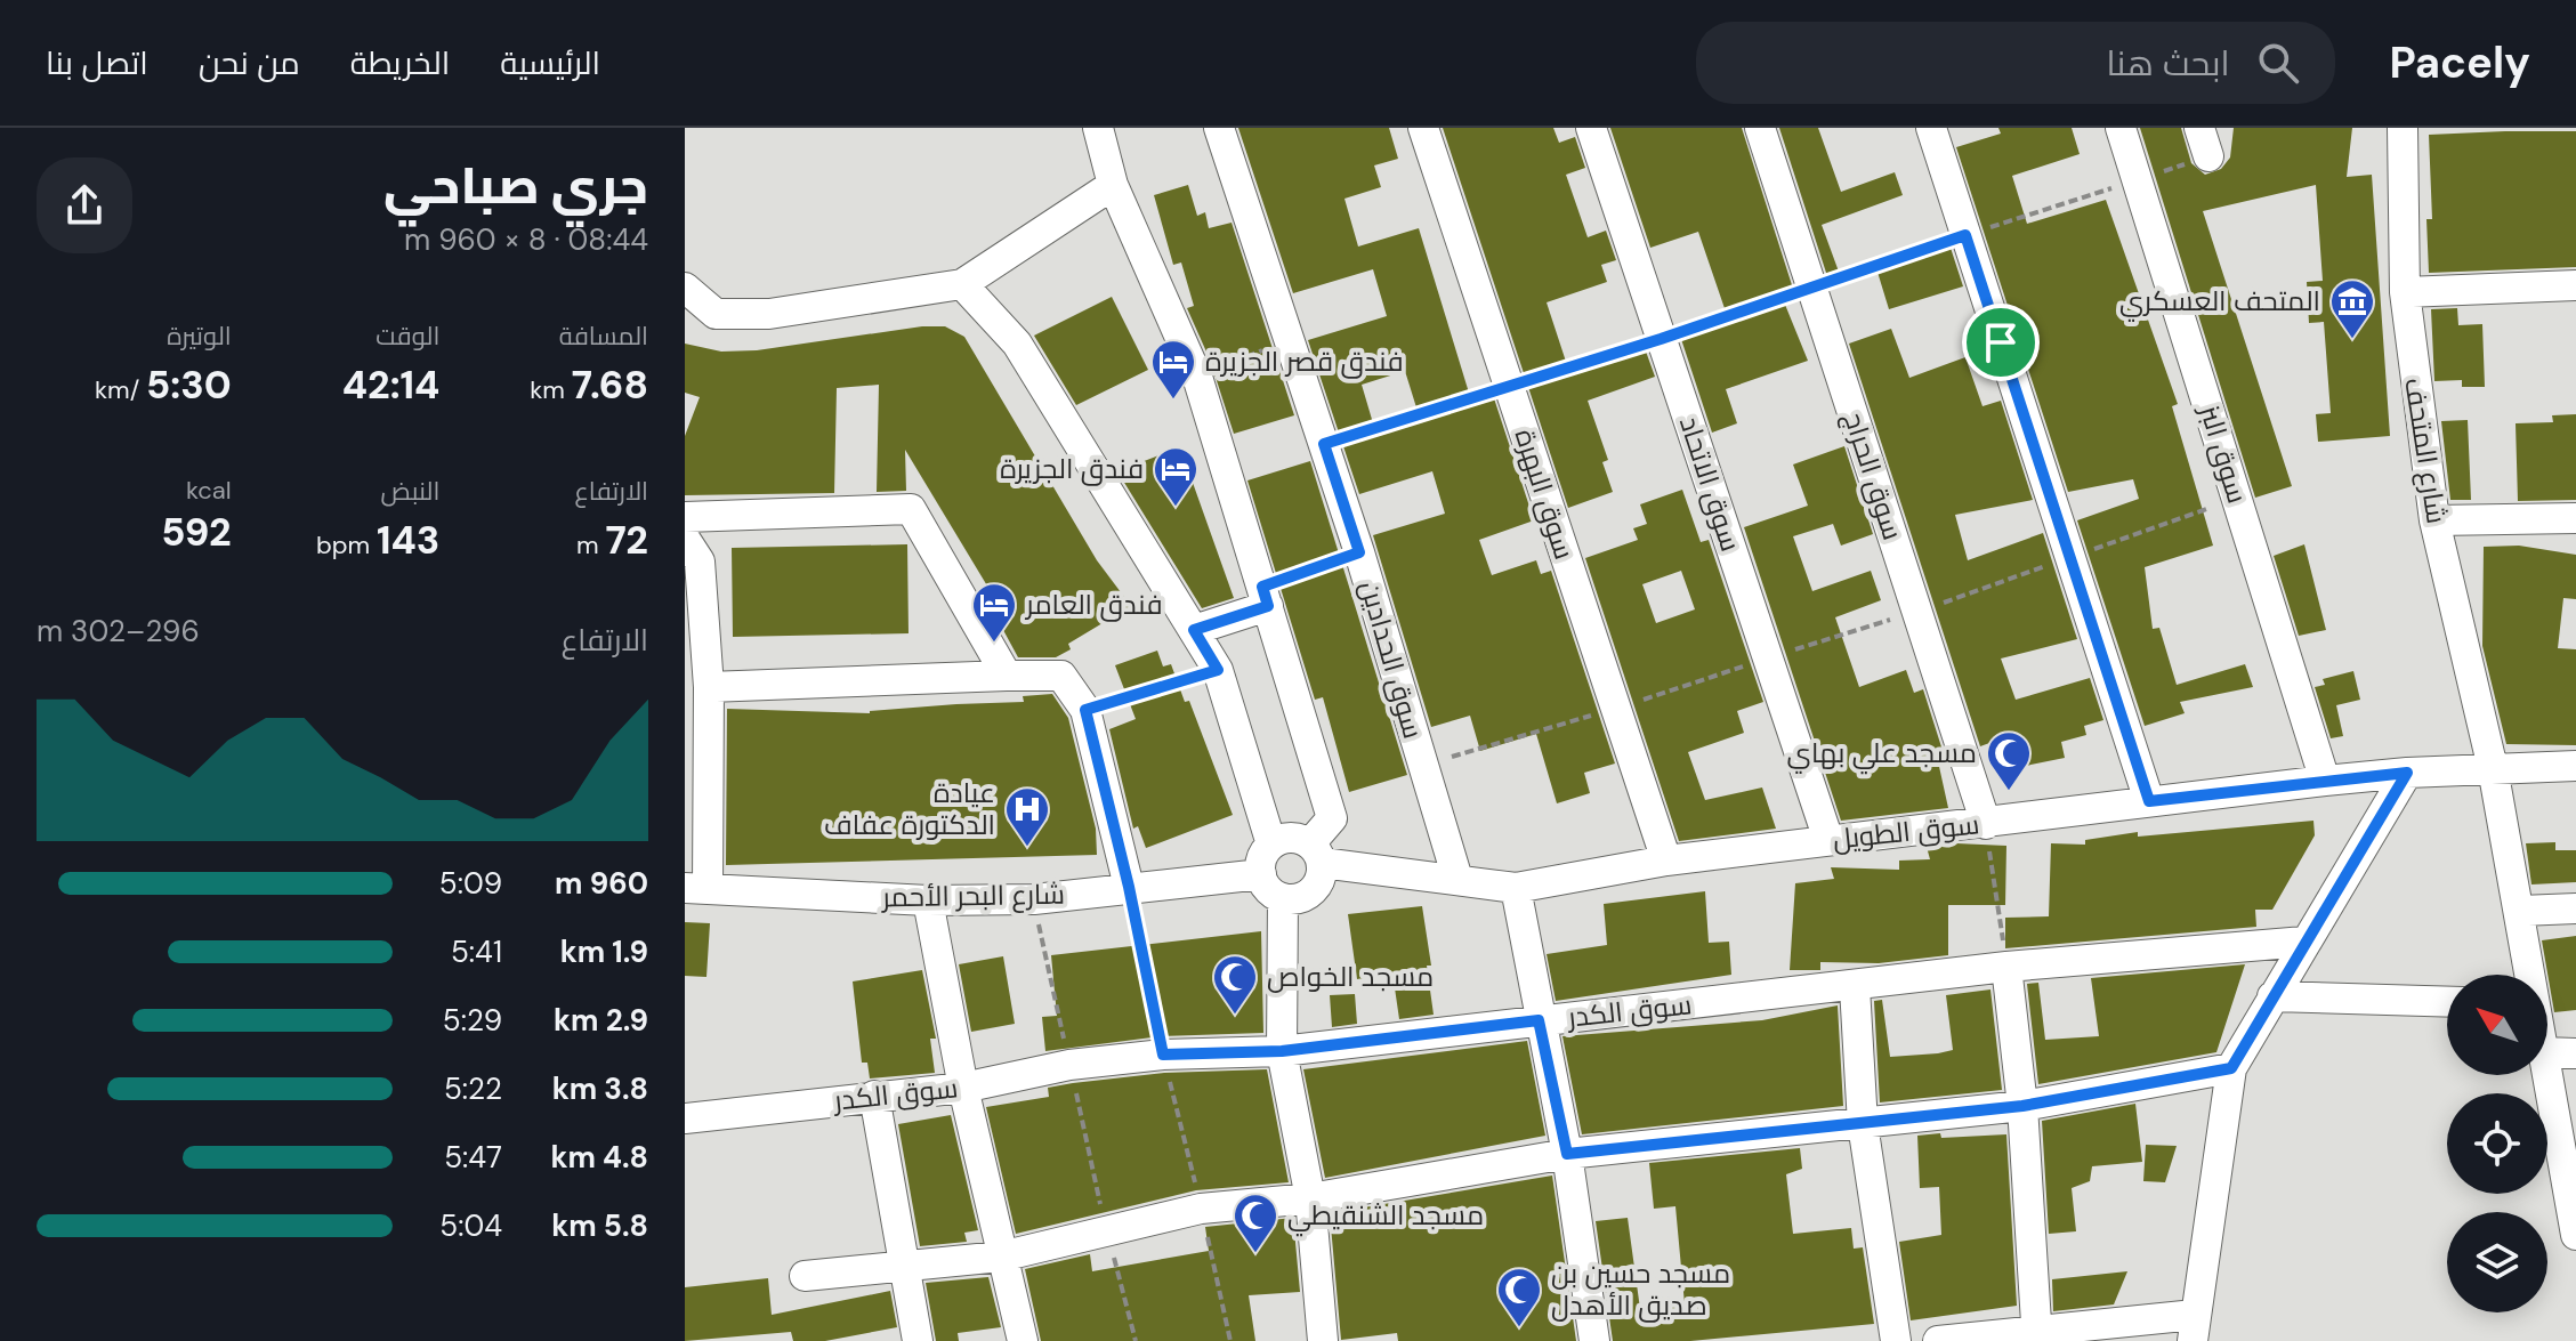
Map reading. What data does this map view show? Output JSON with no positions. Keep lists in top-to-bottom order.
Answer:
{
  "streets": {
    "street": [
      "شارع المتحف",
      "سوق البز",
      "سوق الحراج",
      "سوق الاتحاد",
      "سوق البهرة",
      "سوق الحدادين",
      "سوق الطويل",
      "شارع البحر الأحمر",
      "سوق الكدر"
    ]
  },
  "crossings": [
    ["شارع المتحف", "سوق الطويل"],
    ["سوق البز", "سوق الطويل"],
    ["سوق الحراج", "سوق الطويل"],
    ["سوق الاتحاد", "سوق الطويل"],
    ["سوق البهرة", "سوق الطويل"],
    ["سوق الحدادين", "سوق الطويل"],
    ["سوق الطويل", "شارع البحر الأحمر"]
  ],
  "places": {
    "museum": ["المتحف العسكري"],
    "hotel": ["فندق قصر الجزيرة", "فندق الجزيرة", "فندق العامر"],
    "mosque": [
      "مسجد علي بهاي",
      "مسجد الخواص",
      "مسجد الشنقيطي",
      "مسجد حسين بن صديق الأهدل"
    ],
    "hospital": ["عيادة الدكتورة عفاف"]
  },
  "north": "top left",
  "page": {
    "header": "Pacely",
    "search": "ابحث هنا",
    "nav": [
      "الرئيسية",
      "الخريطة",
      "من نحن",
      "اتصل بنا"
    ],
    "heading": ["جري صباحي", "08:44 · 8 × 960 m"],
    "stats": [
      ["المسافة", "7.68 km"],
      ["الوقت", "42:14"],
      ["الوتيرة", "5:30 /km"],
      ["الارتفاع", "72 m"],
      ["النبض", "143 bpm"],
      ["kcal", "592"]
    ],
    "chart": ["الارتفاع", "296–302 m"],
    "list": [
      {
        "name": "960 m",
        "note": "5:09"
      },
      {
        "name": "1.9 km",
        "note": "5:41"
      },
      {
        "name": "2.9 km",
        "note": "5:29"
      },
      {
        "name": "3.8 km",
        "note": "5:22"
      },
      {
        "name": "4.8 km",
        "note": "5:47"
      },
      {
        "name": "5.8 km",
        "note": "5:04"
      }
    ]
  }
}
